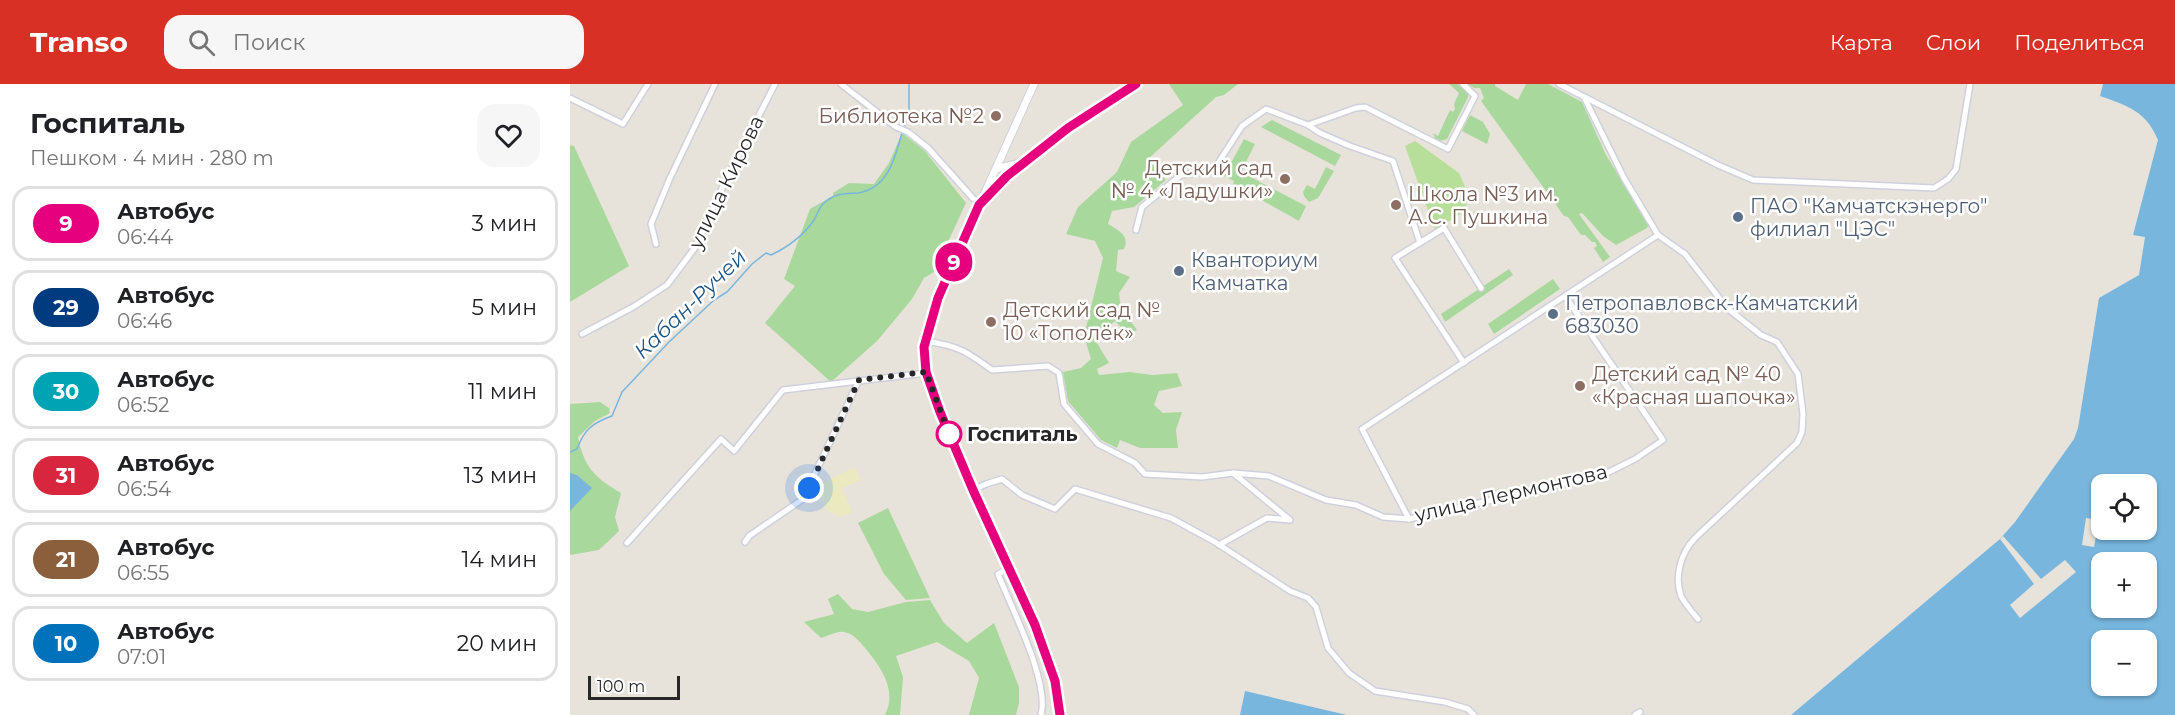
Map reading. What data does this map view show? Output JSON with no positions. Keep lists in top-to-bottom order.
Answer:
{
  "streets": {
    "street": ["улица Кирова", "улица Лермонтова"]
  },
  "water": ["Кабан-Ручей"],
  "places": [
    "Библиотека №2",
    "Детский сад № 4 «Ладушки»",
    "Школа №3 им. А.С. Пушкина",
    "ПАО \"Камчатскэнерго\" филиал \"ЦЭС\"",
    "Кванториум Камчатка",
    "Петропавловск-Камчатский 683030",
    "Детский сад № 10 «Тополёк»",
    "Детский сад № 40 «Красная шапочка»",
    "Госпиталь"
  ],
  "lines": ["bus line 9"],
  "scale_bar": "100 m",
  "page": {
    "header": "Transo",
    "search": "Поиск",
    "nav": ["Карта", "Слои", "Поделиться"],
    "heading": ["Госпиталь", "Пешком · 4 мин · 280 m"],
    "on_map": "9",
    "list": [
      {
        "mark": "9",
        "name": "Автобус",
        "note": "06:44",
        "value": "3 мин"
      },
      {
        "mark": "29",
        "name": "Автобус",
        "note": "06:46",
        "value": "5 мин"
      },
      {
        "mark": "30",
        "name": "Автобус",
        "note": "06:52",
        "value": "11 мин"
      },
      {
        "mark": "31",
        "name": "Автобус",
        "note": "06:54",
        "value": "13 мин"
      },
      {
        "mark": "21",
        "name": "Автобус",
        "note": "06:55",
        "value": "14 мин"
      },
      {
        "mark": "10",
        "name": "Автобус",
        "note": "07:01",
        "value": "20 мин"
      }
    ],
    "map_buttons": ["+", "−"],
    "scale": "100 m"
  }
}
